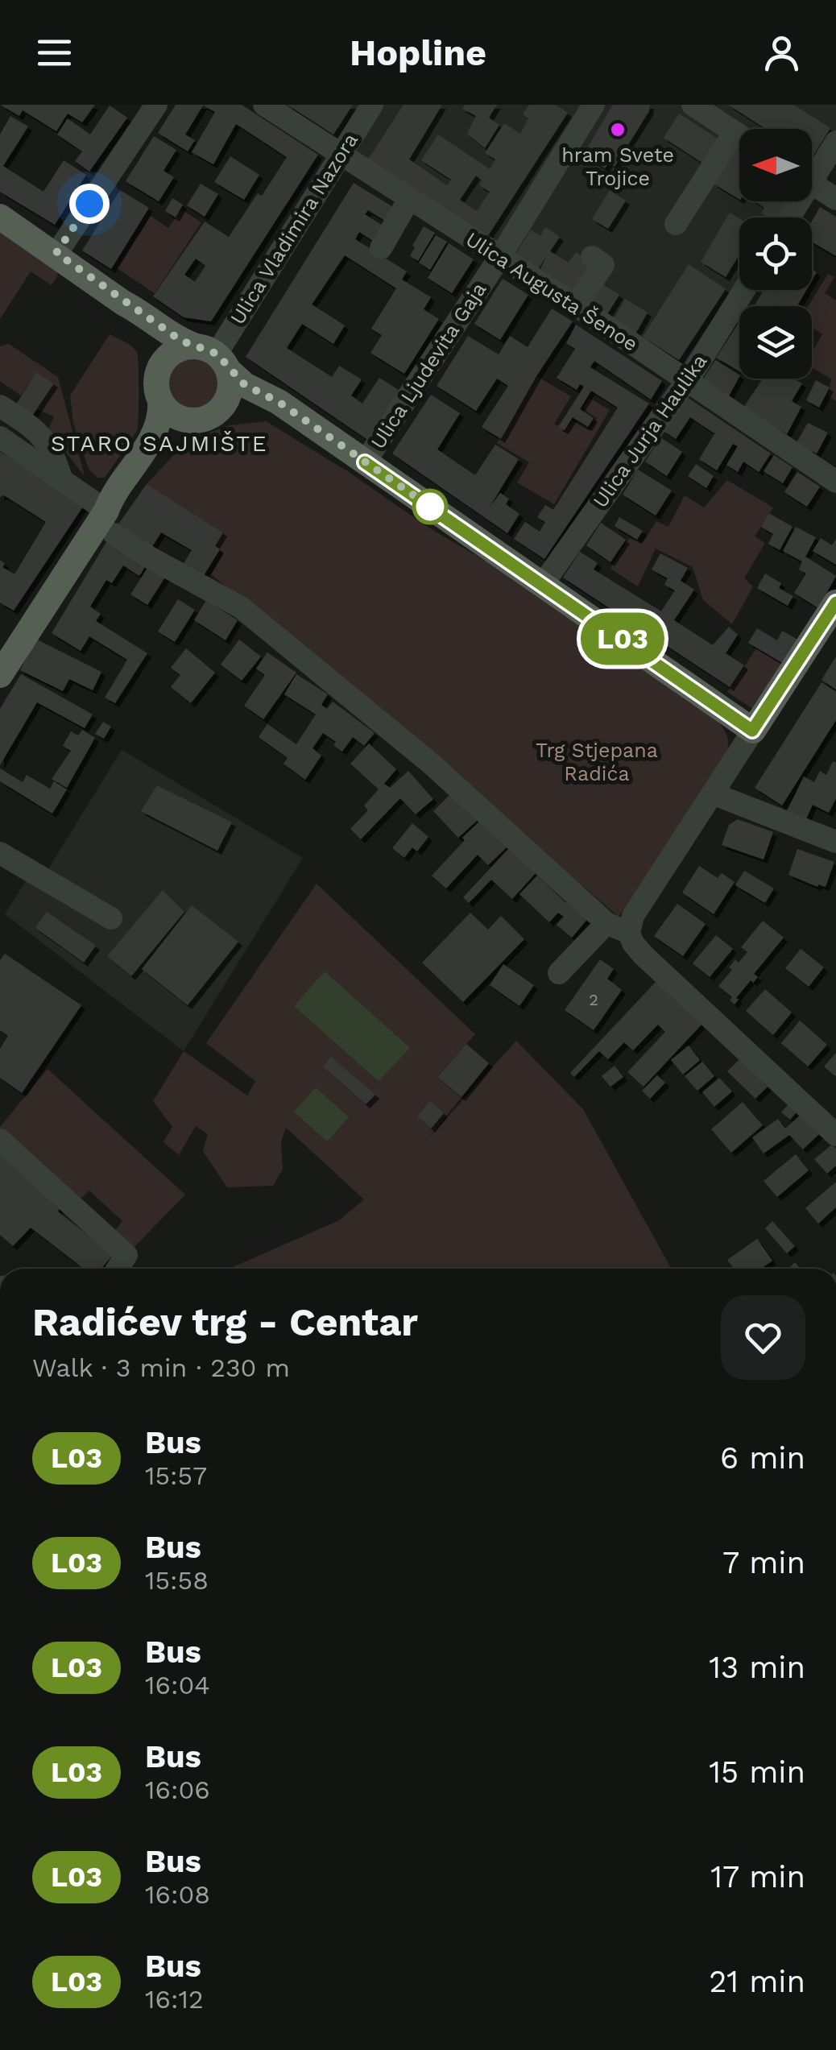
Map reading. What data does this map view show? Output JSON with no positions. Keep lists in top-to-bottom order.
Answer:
{
  "streets": {
    "street": [
      "Ulica Vladimira Nazora",
      "Ulica Augusta Šenoe",
      "Ulica Ljudevita Gaja",
      "Ulica Jurja Haulika"
    ]
  },
  "crossings": [
    ["Ulica Vladimira Nazora", "Ulica Augusta Šenoe"],
    ["Ulica Augusta Šenoe", "Ulica Ljudevita Gaja"],
    ["Ulica Augusta Šenoe", "Ulica Jurja Haulika"]
  ],
  "districts": ["STARO SAJMIŠTE"],
  "parks": ["Trg Stjepana Radića"],
  "places": ["hram Svete Trojice"],
  "lines": ["bus line L03"],
  "house_numbers": ["2"],
  "north": "left",
  "page": {
    "header": "Hopline",
    "on_map": "L03",
    "heading": ["Radićev trg - Centar", "Walk · 3 min · 230 m"],
    "list": [
      {
        "mark": "L03",
        "name": "Bus",
        "note": "15:57",
        "value": "6 min"
      },
      {
        "mark": "L03",
        "name": "Bus",
        "note": "15:58",
        "value": "7 min"
      },
      {
        "mark": "L03",
        "name": "Bus",
        "note": "16:04",
        "value": "13 min"
      },
      {
        "mark": "L03",
        "name": "Bus",
        "note": "16:06",
        "value": "15 min"
      },
      {
        "mark": "L03",
        "name": "Bus",
        "note": "16:08",
        "value": "17 min"
      },
      {
        "mark": "L03",
        "name": "Bus",
        "note": "16:12",
        "value": "21 min"
      }
    ]
  }
}
